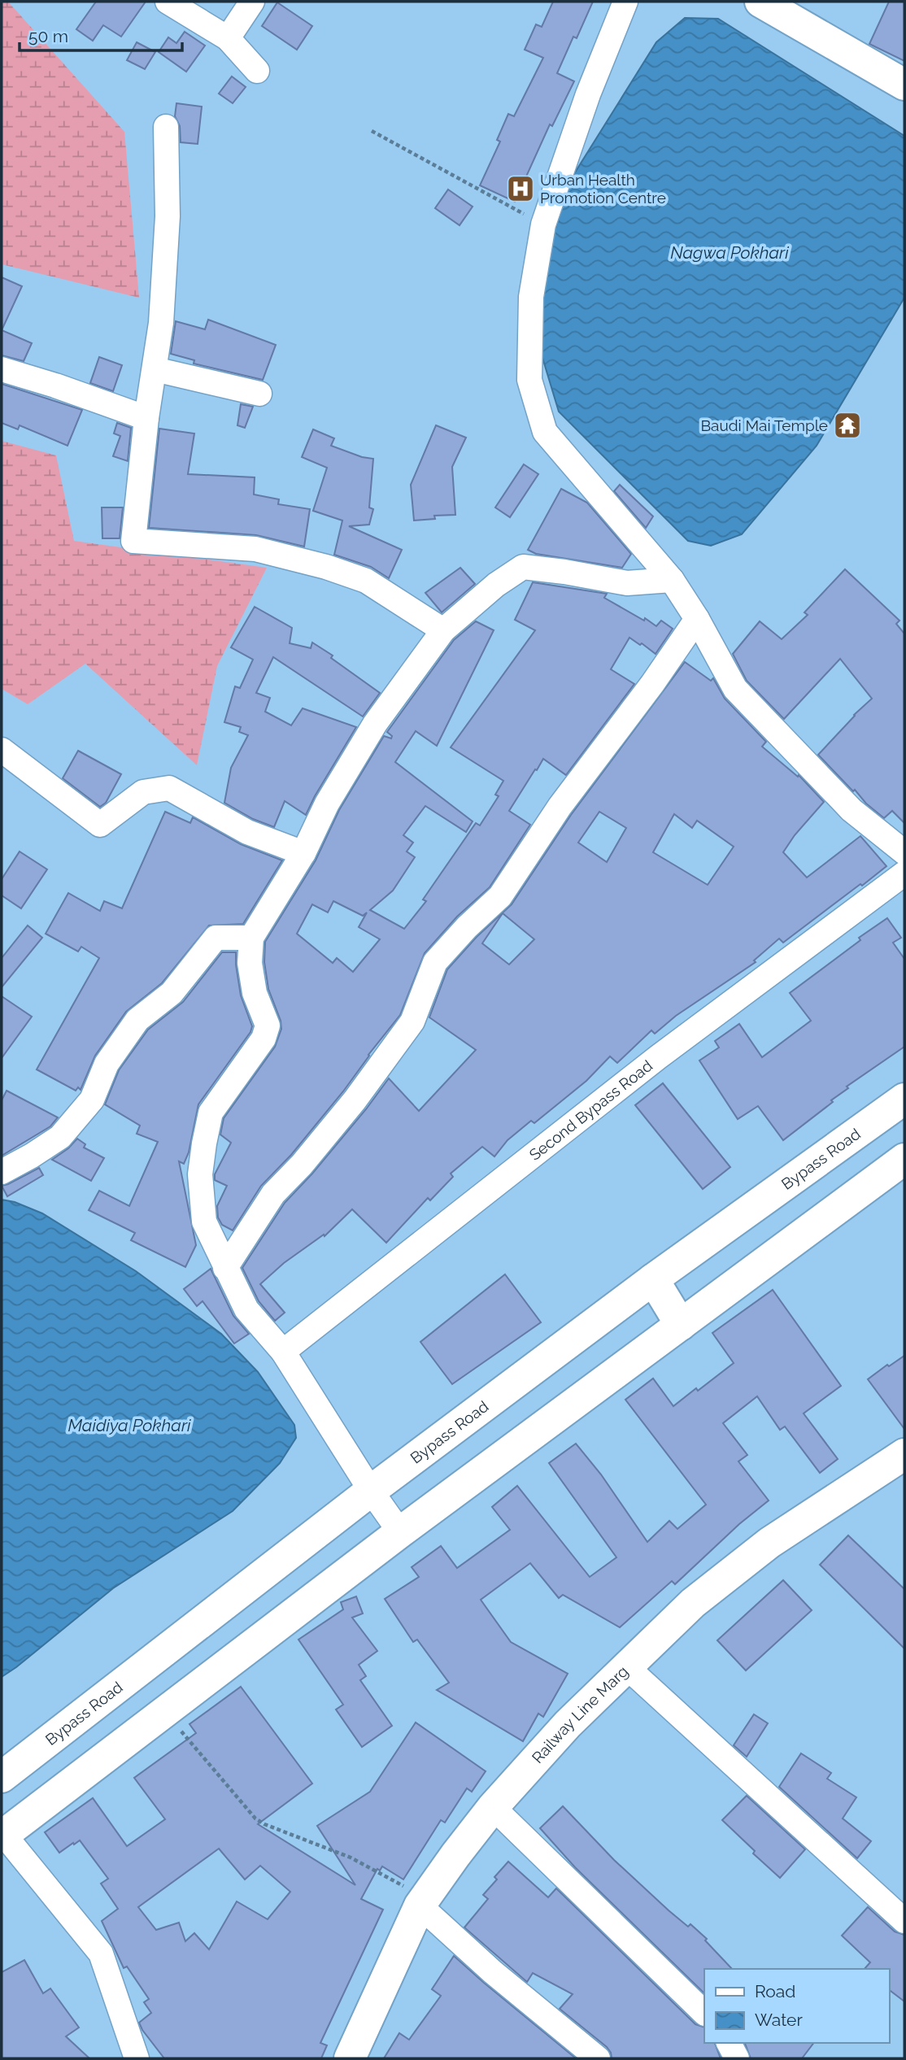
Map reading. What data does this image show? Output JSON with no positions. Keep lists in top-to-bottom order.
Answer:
{
  "streets": {
    "main road": ["Bypass Road", "Railway Line Marg"],
    "street": ["Second Bypass Road"]
  },
  "water": ["Nagwa Pokhari", "Maidiya Pokhari"],
  "places": {
    "hospital": ["Urban Health Promotion Centre"],
    "temple": ["Baudi Mai Temple"]
  },
  "legend": ["Road", "Water"],
  "scale_bar": "50 m"
}
